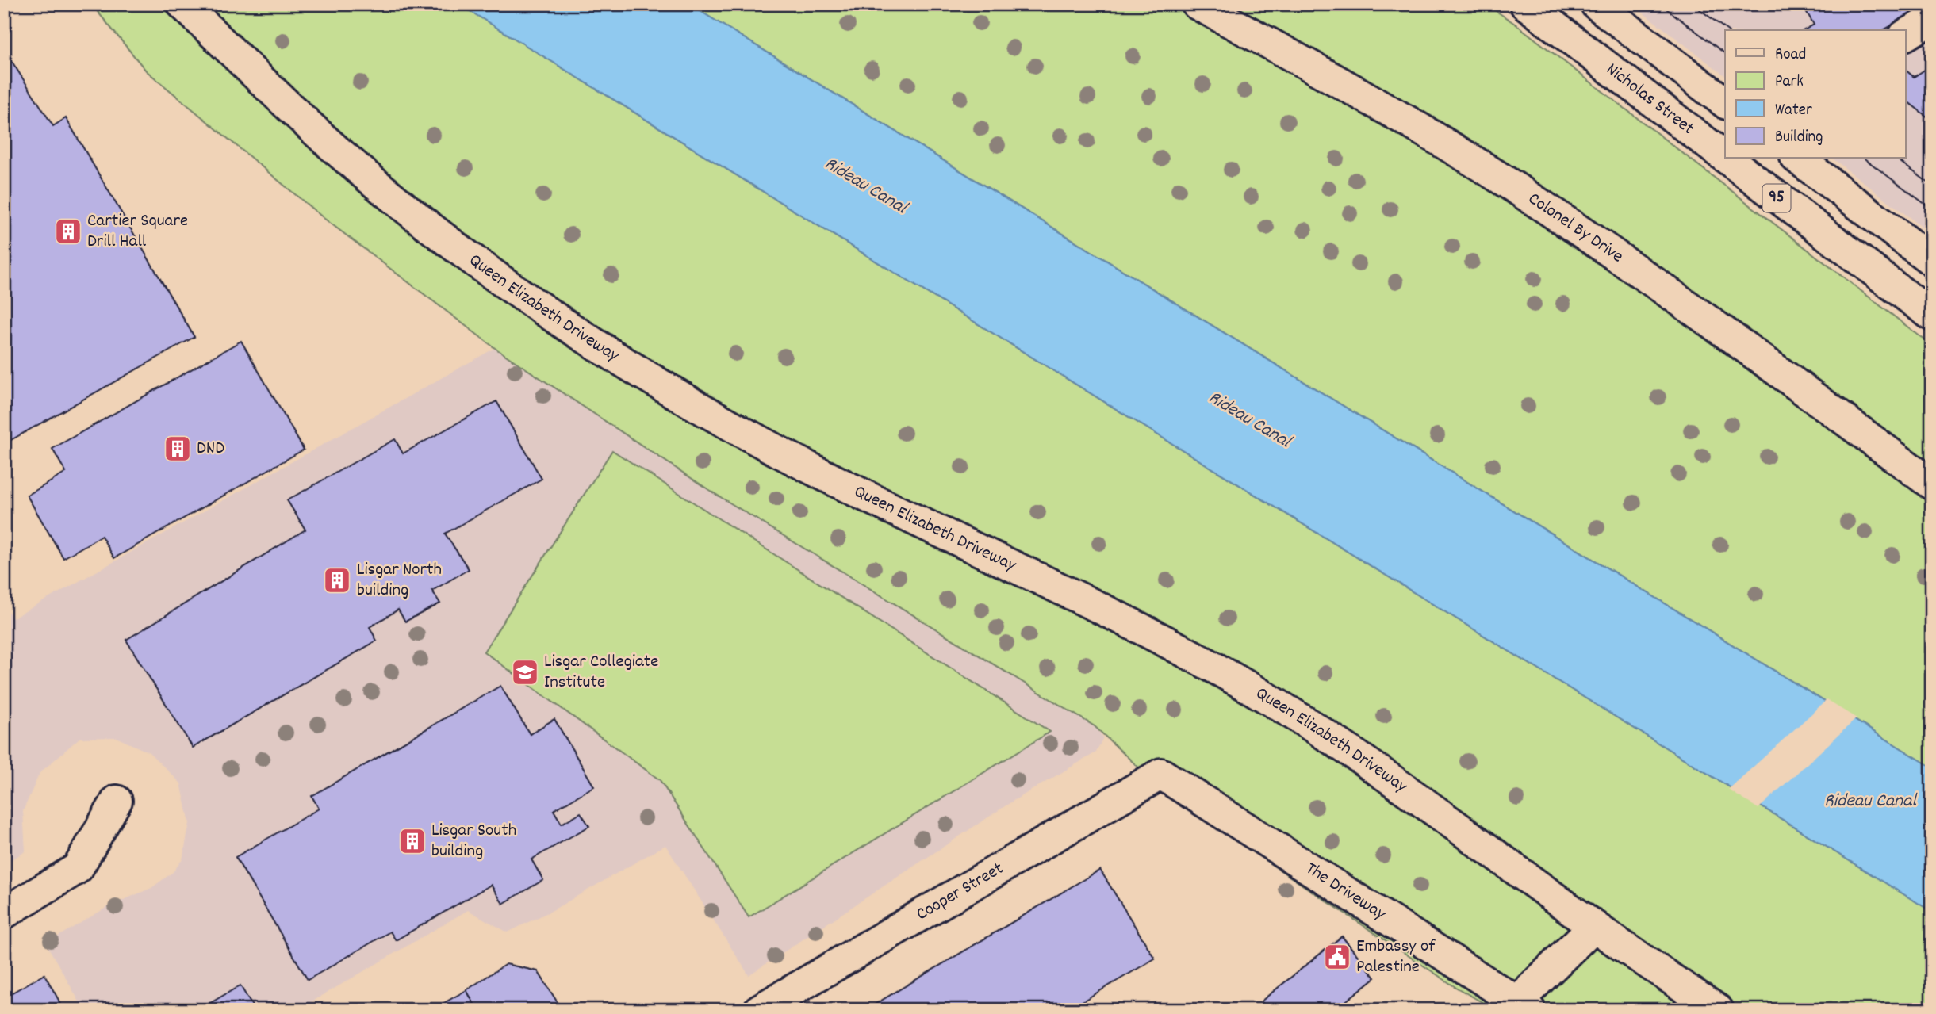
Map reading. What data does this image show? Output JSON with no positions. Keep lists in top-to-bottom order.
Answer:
{
  "streets": {
    "street": [
      "Nicholas Street",
      "95",
      "Colonel By Drive",
      "Queen Elizabeth Driveway",
      "Cooper Street",
      "The Driveway"
    ]
  },
  "crossings": [
    ["Cooper Street", "The Driveway"]
  ],
  "water": ["Rideau Canal"],
  "places": {
    "building": [
      "Cartier Square Drill Hall",
      "DND",
      "Lisgar North building",
      "Lisgar South building"
    ],
    "school or university": ["Lisgar Collegiate Institute"],
    "public building": ["Embassy of Palestine"]
  },
  "legend": [
    "Road",
    "Park",
    "Water",
    "Building"
  ]
}
